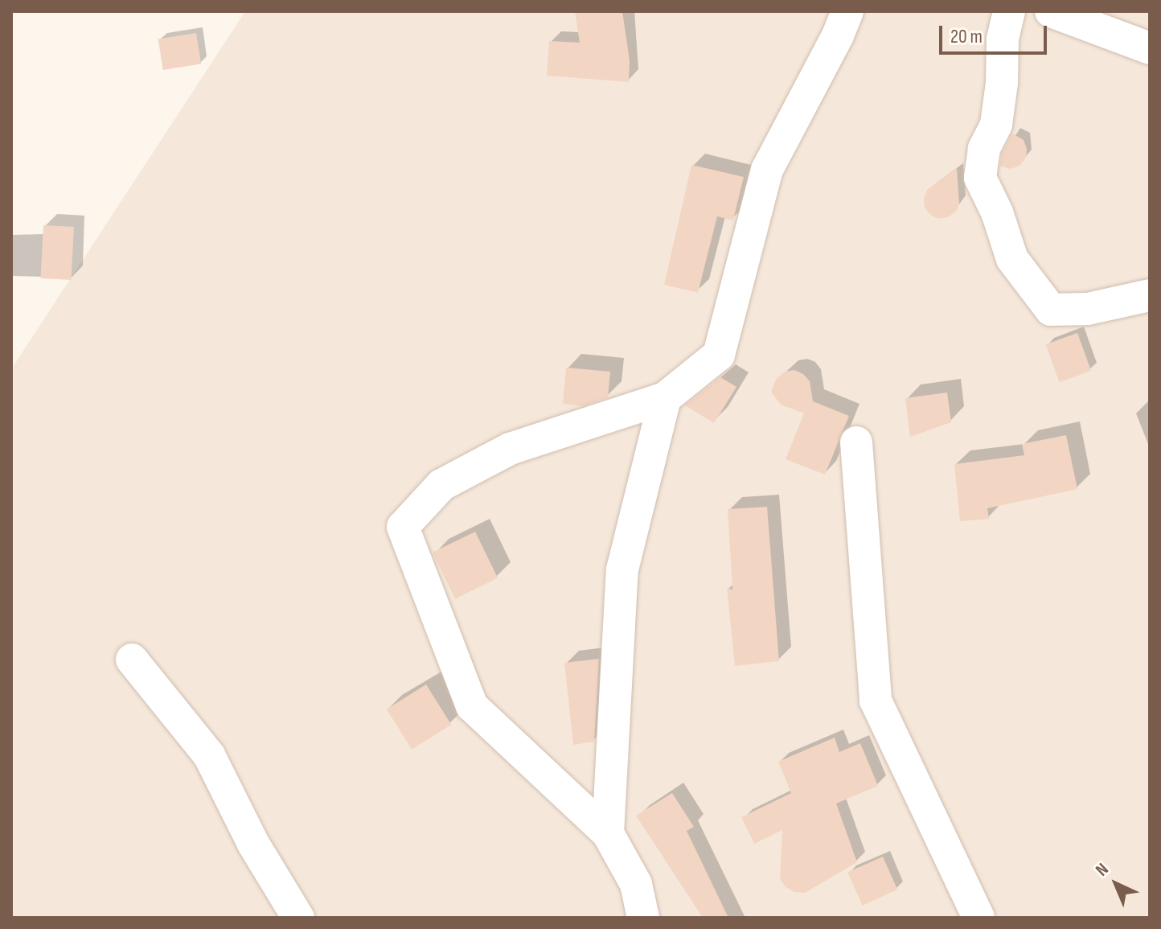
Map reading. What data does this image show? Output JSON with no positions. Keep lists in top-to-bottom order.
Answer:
{
  "scale_bar": "20 m",
  "north": "top left"
}
